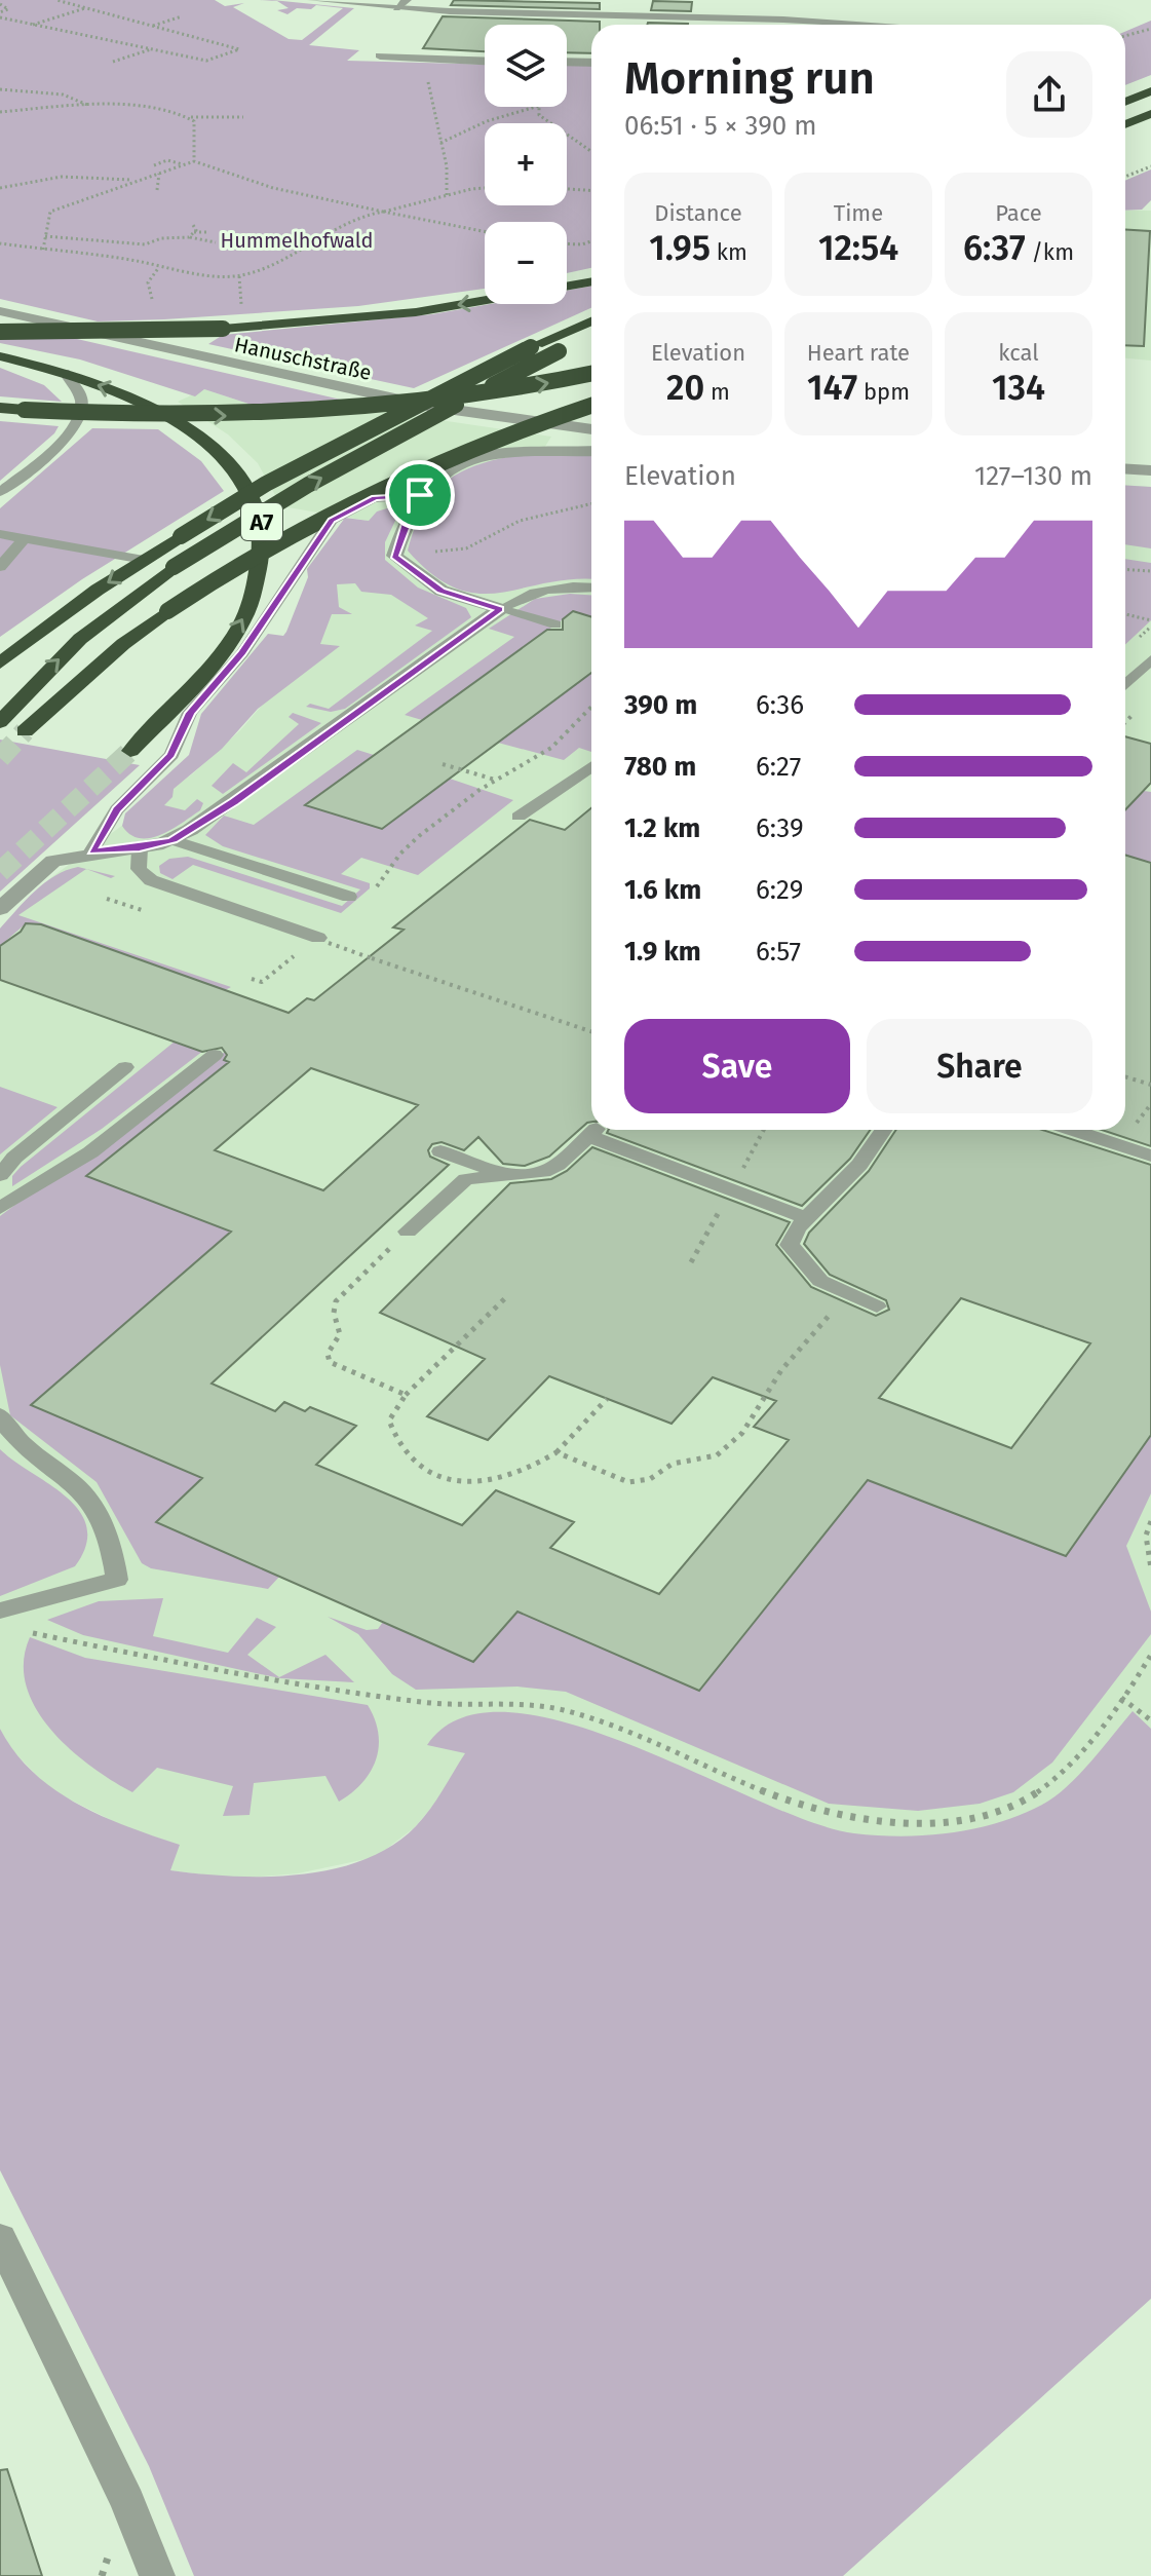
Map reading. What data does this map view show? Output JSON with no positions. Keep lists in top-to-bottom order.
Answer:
{
  "streets": {
    "highway": ["A7"],
    "street": ["Hanuschstraße"]
  },
  "parks": ["Hummelhofwald"],
  "page": {
    "map_buttons": ["+", "−"],
    "heading": ["Morning run", "06:51 · 5 × 390 m"],
    "stats": [
      ["Distance", "1.95 km"],
      ["Time", "12:54"],
      ["Pace", "6:37 /km"],
      ["Elevation", "20 m"],
      ["Heart rate", "147 bpm"],
      ["kcal", "134"]
    ],
    "chart": ["Elevation", "127–130 m"],
    "list": [
      {
        "name": "390 m",
        "note": "6:36"
      },
      {
        "name": "780 m",
        "note": "6:27"
      },
      {
        "name": "1.2 km",
        "note": "6:39"
      },
      {
        "name": "1.6 km",
        "note": "6:29"
      },
      {
        "name": "1.9 km",
        "note": "6:57"
      }
    ],
    "buttons": ["Save", "Share"]
  }
}
